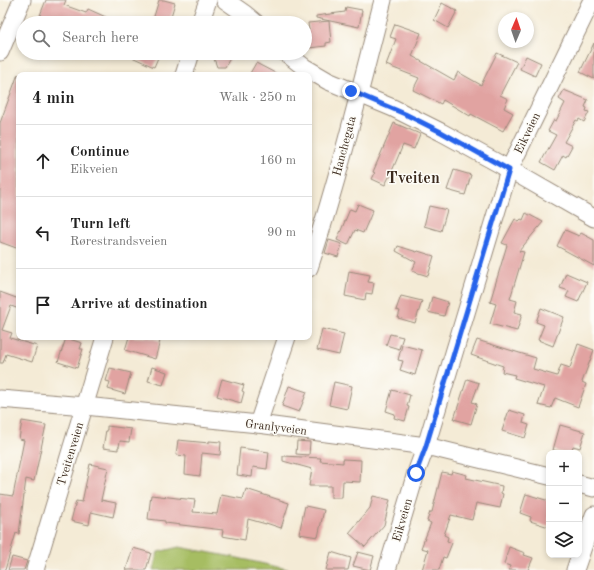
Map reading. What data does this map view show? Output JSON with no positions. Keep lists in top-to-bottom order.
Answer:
{
  "streets": {
    "street": [
      "Eikveien",
      "Hanchegata",
      "Granlyveien",
      "Tveitenveien"
    ]
  },
  "crossings": [
    ["Eikveien", "Granlyveien"],
    ["Granlyveien", "Tveitenveien"]
  ],
  "districts": ["Tveiten"],
  "north": "top",
  "page": {
    "search": "Search here",
    "heading": ["4 min", "Walk · 250 m"],
    "list": [
      ["Continue", "Eikveien", "160 m"],
      ["Turn left", "Rørestrandsveien", "90 m"],
      "Arrive at destination"
    ],
    "map_buttons": ["+", "−"]
  }
}
